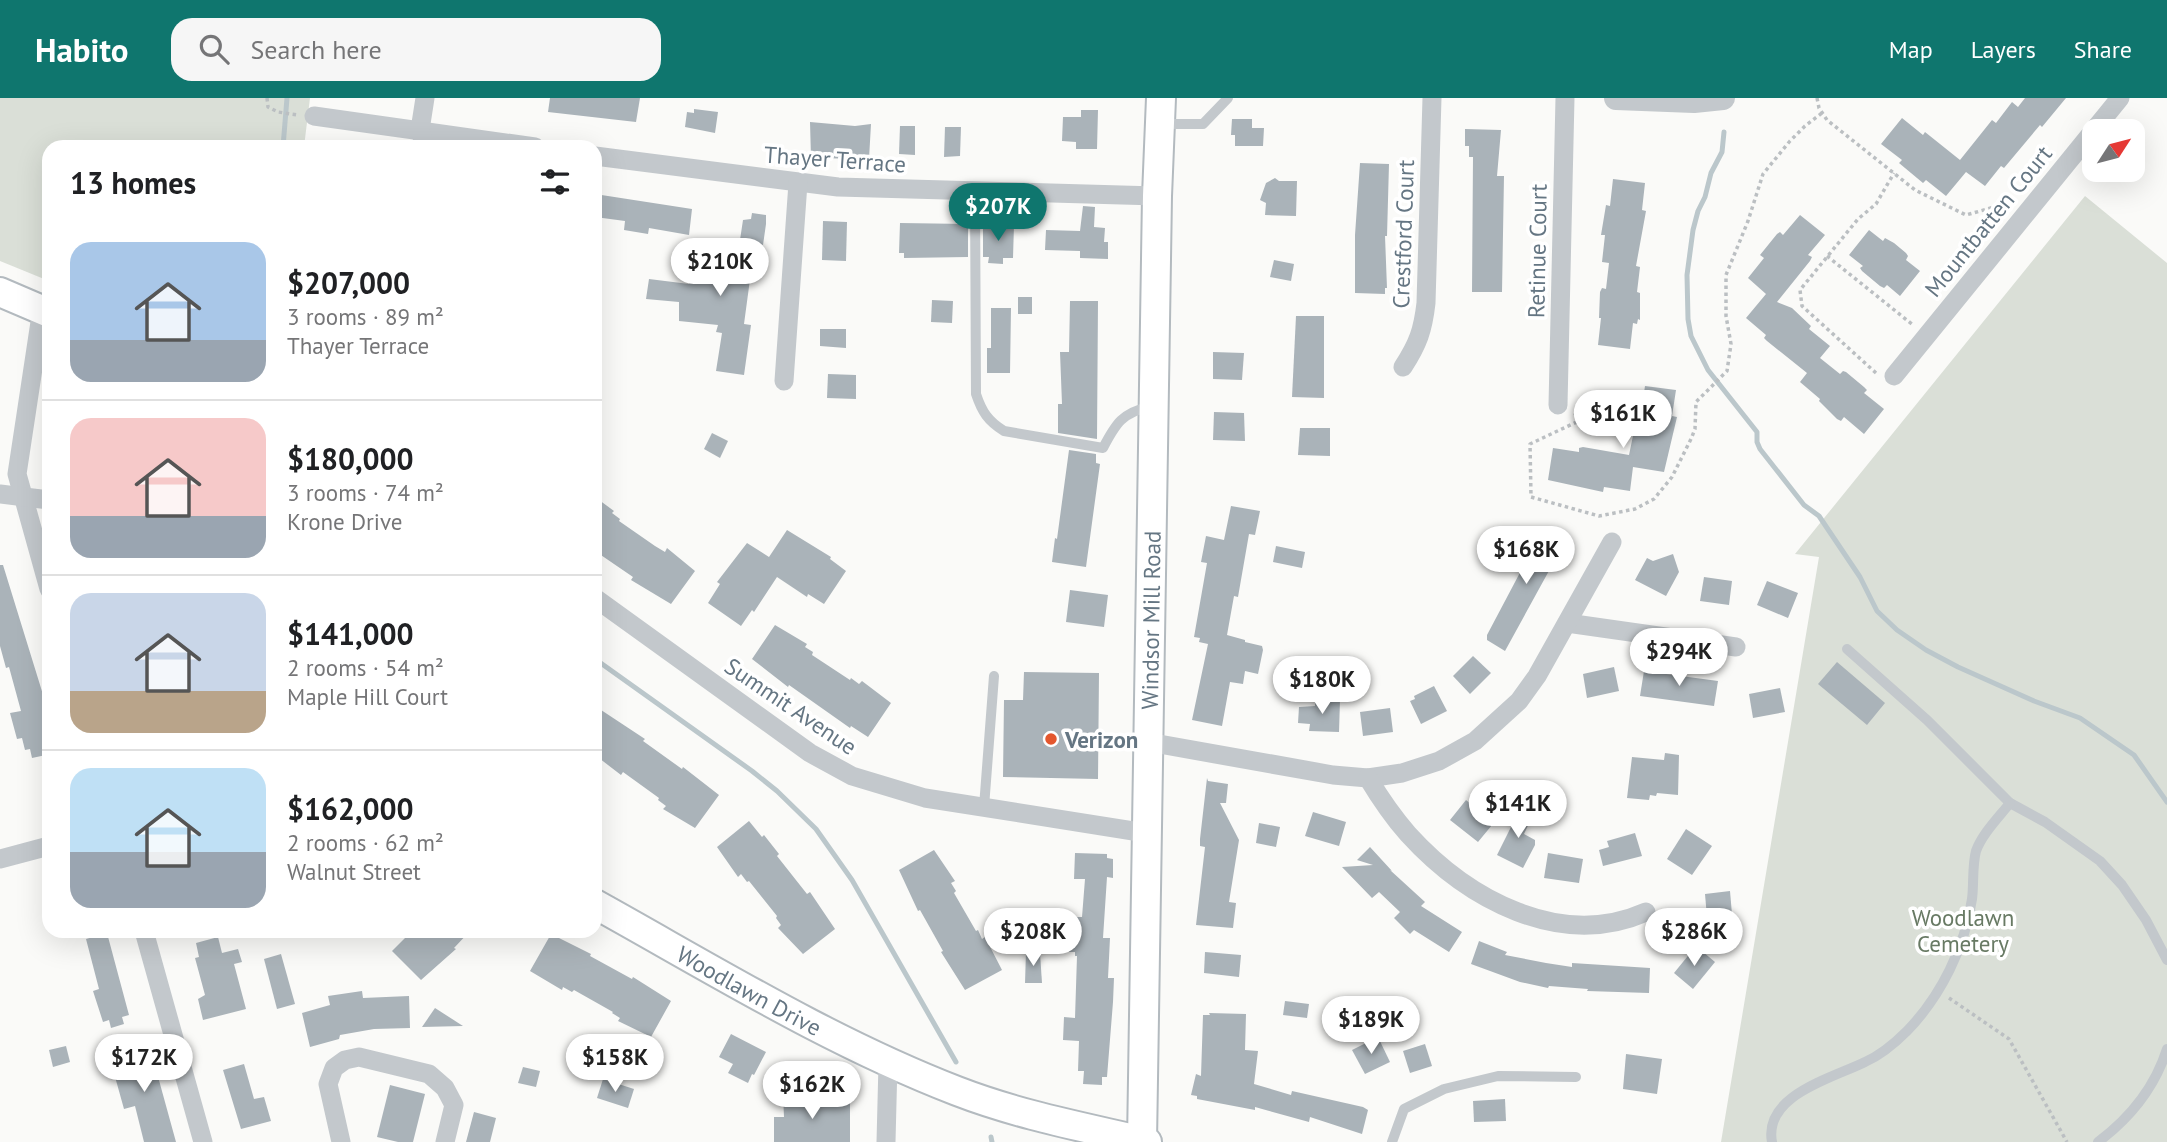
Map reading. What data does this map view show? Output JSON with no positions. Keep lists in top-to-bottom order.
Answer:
{
  "streets": {
    "main road": ["Windsor Mill Road", "Woodlawn Drive"],
    "street": [
      "Thayer Terrace",
      "Mountbatten Court",
      "Crestford Court",
      "Retinue Court",
      "Summit Avenue"
    ]
  },
  "crossings": [
    ["Thayer Terrace", "Windsor Mill Road"],
    ["Windsor Mill Road", "Summit Avenue"],
    ["Windsor Mill Road", "Woodlawn Drive"]
  ],
  "parks": ["Woodlawn Cemetery"],
  "places": ["Verizon"],
  "north": "top right",
  "page": {
    "header": "Habito",
    "search": "Search here",
    "nav": ["Map", "Layers", "Share"],
    "heading": "13 homes",
    "price": [
      "$207K",
      "$210K",
      "$161K",
      "$168K",
      "$294K",
      "$180K",
      "$141K",
      "$208K",
      "$286K",
      "$189K",
      "$172K",
      "$158K",
      "$162K"
    ],
    "list": [
      {
        "name": "$207,000",
        "note": "3 rooms · 89 m² · Thayer Terrace"
      },
      {
        "name": "$180,000",
        "note": "3 rooms · 74 m² · Krone Drive"
      },
      {
        "name": "$141,000",
        "note": "2 rooms · 54 m² · Maple Hill Court"
      },
      {
        "name": "$162,000",
        "note": "2 rooms · 62 m² · Walnut Street"
      }
    ]
  }
}
